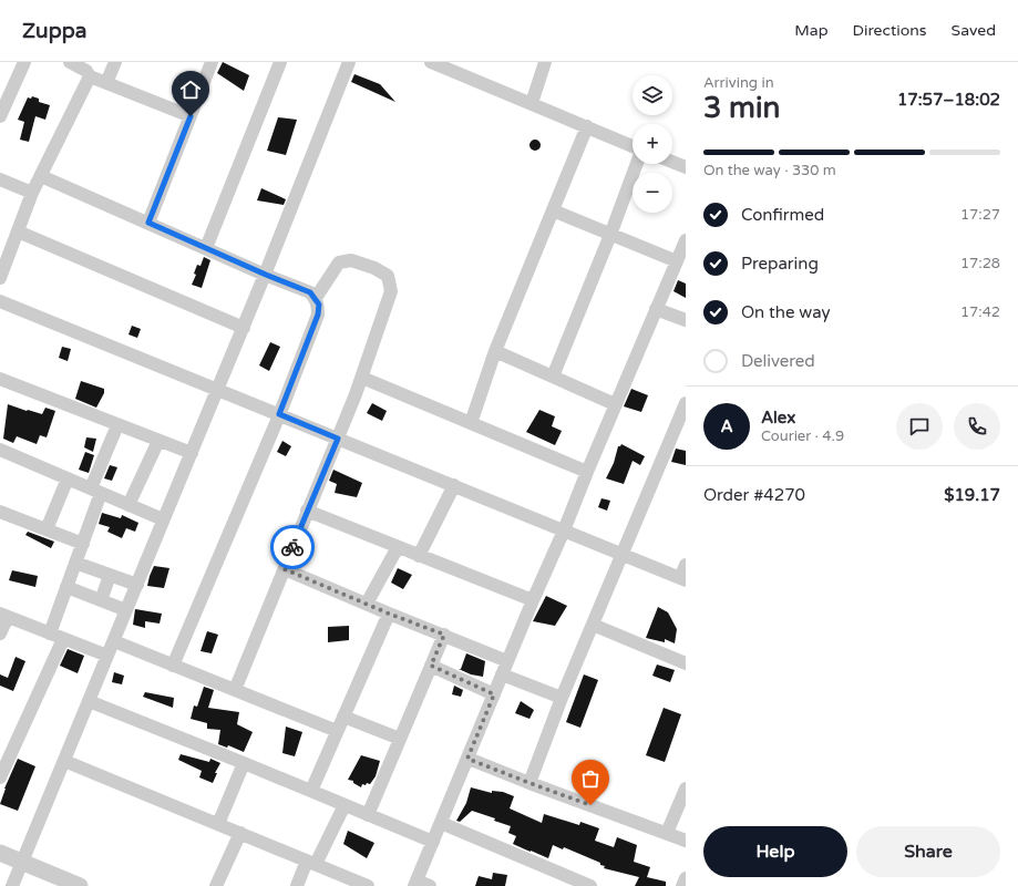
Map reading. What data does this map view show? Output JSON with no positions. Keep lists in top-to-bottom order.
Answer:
{
  "page": {
    "header": "Zuppa",
    "nav": ["Map", "Directions", "Saved"],
    "heading": ["3 min", "Arriving in", "17:57–18:02"],
    "panel": [
      "Alex",
      "Courier · 4.9",
      "Order #4270",
      "$19.17"
    ],
    "map_buttons": ["+", "−"],
    "bar": "On the way · 330 m",
    "list": [
      ["Confirmed", "17:27"],
      ["Preparing", "17:28"],
      ["On the way", "17:42"],
      "Delivered"
    ],
    "round": "A",
    "buttons": ["Help", "Share"]
  }
}
